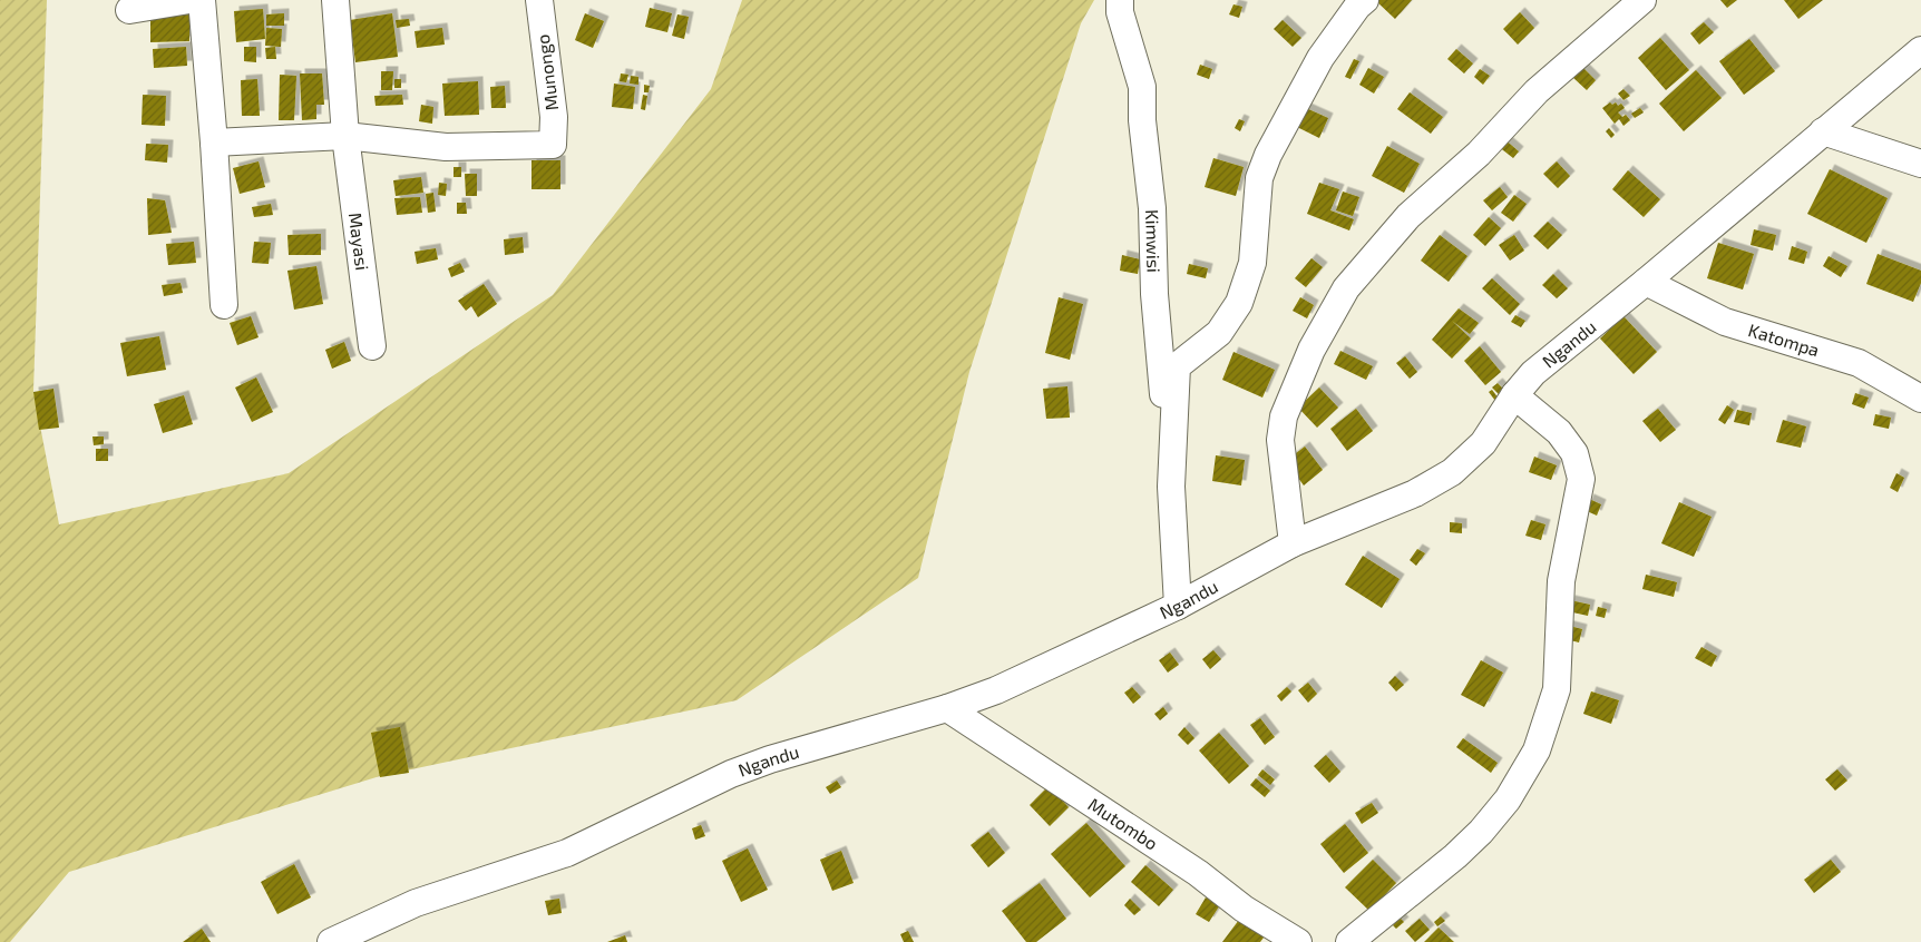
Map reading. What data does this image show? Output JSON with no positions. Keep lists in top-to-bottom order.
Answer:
{
  "streets": {
    "street": [
      "Munongo",
      "Mayasi",
      "Kimwisi",
      "Katompa",
      "Ngandu",
      "Mutombo"
    ]
  },
  "crossings": [
    ["Munongo", "Mayasi"],
    ["Katompa", "Ngandu"],
    ["Ngandu", "Mutombo"]
  ]
}
